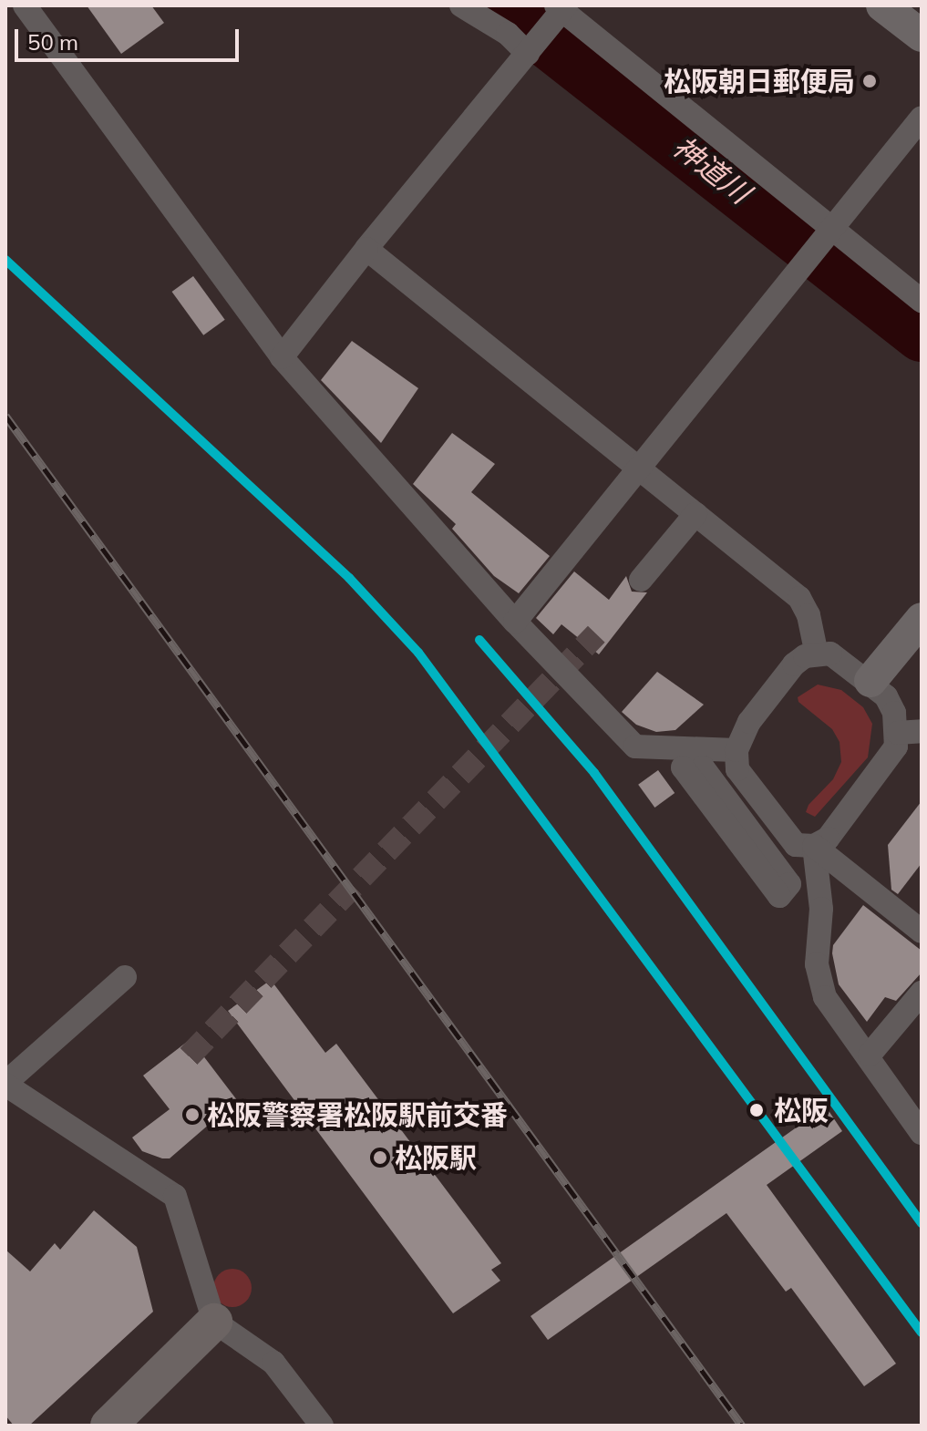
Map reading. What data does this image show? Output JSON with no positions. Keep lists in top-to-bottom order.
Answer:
{
  "water": ["神道川"],
  "places": [
    "松阪朝日郵便局",
    "松阪",
    "松阪警察署松阪駅前交番",
    "松阪駅"
  ],
  "scale_bar": "50 m"
}
